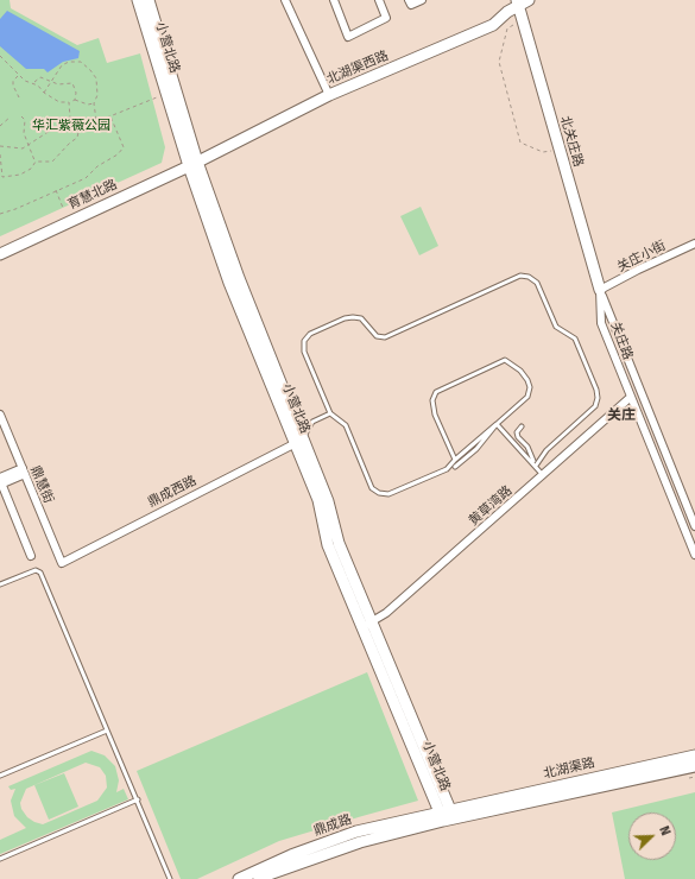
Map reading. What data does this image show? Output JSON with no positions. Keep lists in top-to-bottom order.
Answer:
{
  "streets": {
    "street": [
      "小营北路",
      "北湖渠西路",
      "北关庄路",
      "育慧北路",
      "关庄小街",
      "关庄路",
      "鼎慧街",
      "鼎成西路",
      "黄草湾路",
      "北湖渠路",
      "鼎成路"
    ]
  },
  "crossings": [
    ["小营北路", "北湖渠西路"],
    ["小营北路", "育慧北路"],
    ["小营北路", "鼎成西路"],
    ["小营北路", "黄草湾路"],
    ["小营北路", "北湖渠路"],
    ["小营北路", "鼎成路"],
    ["北湖渠西路", "北关庄路"],
    ["北湖渠西路", "育慧北路"],
    ["北关庄路", "关庄小街"],
    ["北关庄路", "关庄路"],
    ["关庄小街", "关庄路"],
    ["关庄路", "黄草湾路"],
    ["鼎慧街", "鼎成西路"],
    ["北湖渠路", "鼎成路"]
  ],
  "districts": ["关庄"],
  "parks": ["华汇紫薇公园"],
  "north": "top right"
}
